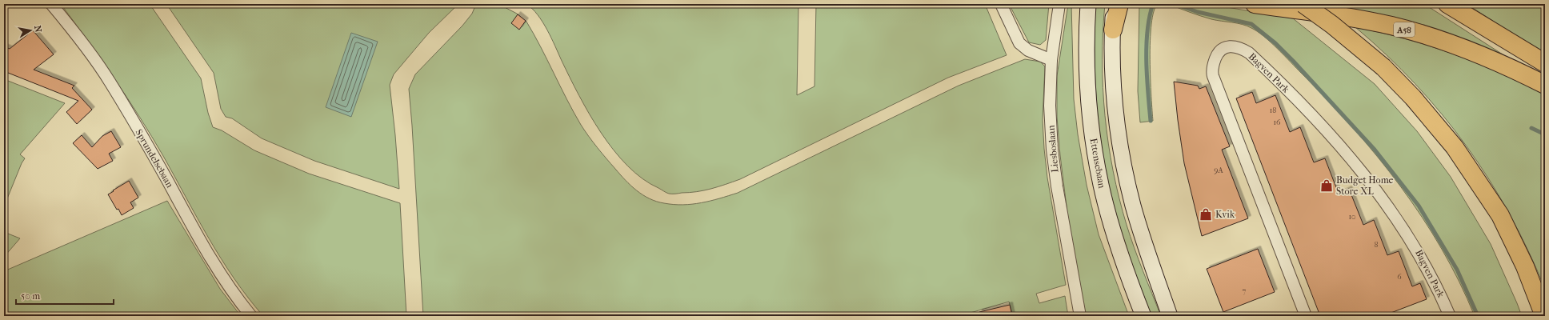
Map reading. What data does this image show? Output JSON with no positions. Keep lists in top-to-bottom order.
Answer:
{
  "streets": {
    "highway": ["A58"],
    "main road": ["Ettensebaan"],
    "street": ["Bagven Park", "Liesboslaan", "Sprundelsebaan"]
  },
  "places": {
    "shop": ["Budget Home Store XL", "Kvik"]
  },
  "house_numbers": [
    "18",
    "16",
    "9A",
    "10",
    "8",
    "6",
    "7"
  ],
  "scale_bar": "50 m",
  "north": "right"
}
